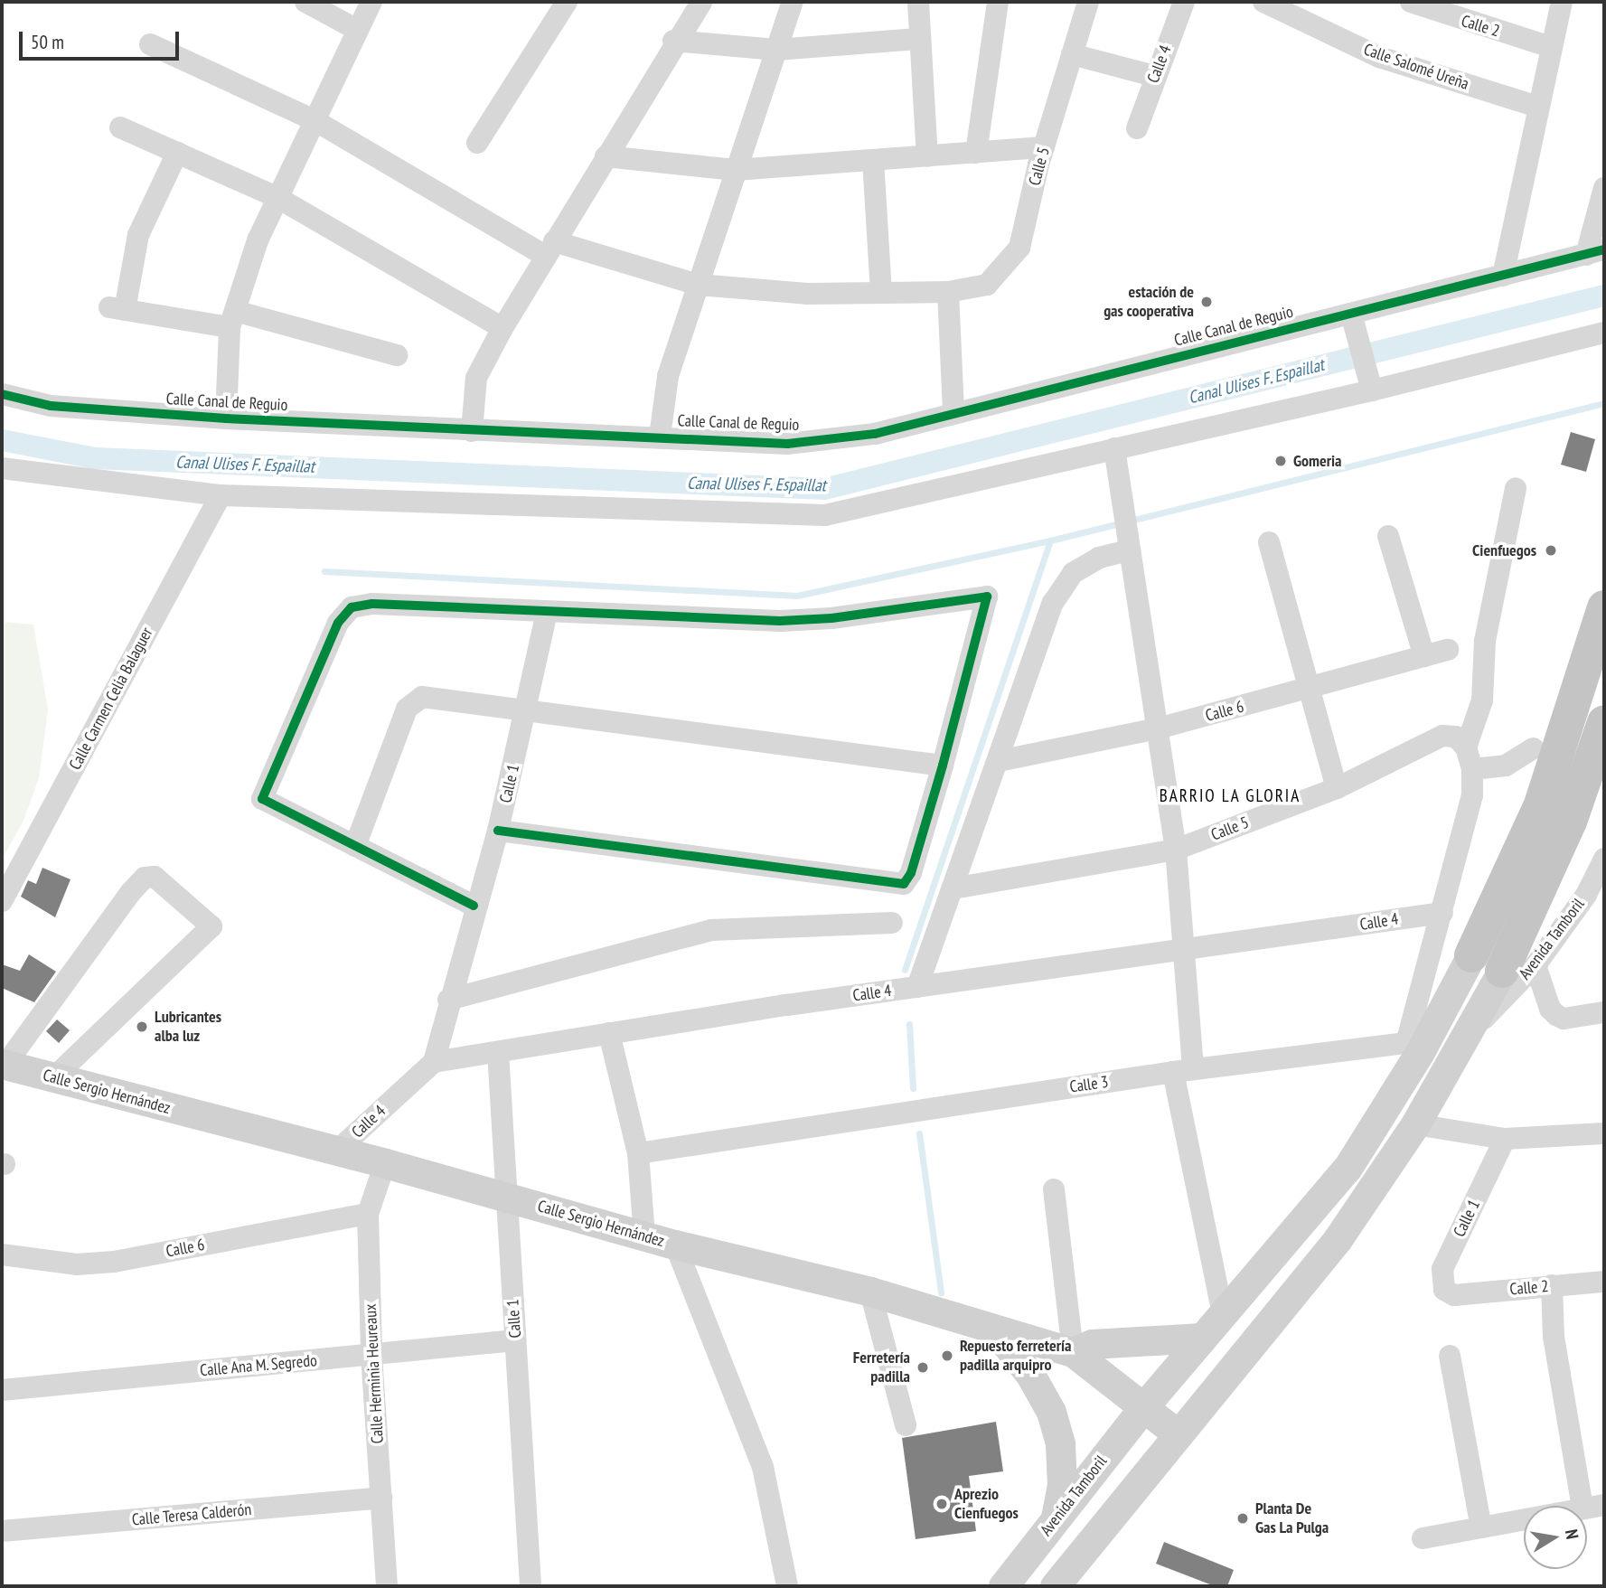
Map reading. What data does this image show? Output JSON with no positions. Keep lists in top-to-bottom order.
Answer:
{
  "streets": {
    "street": [
      "Calle 2",
      "Calle 4",
      "Calle Salomé Ureña",
      "Calle 5",
      "Calle Canal de Reguio",
      "Calle Carmen Celia Balaguer",
      "Calle 6",
      "Calle 1",
      "Avenida Tamboril",
      "Calle 3",
      "Calle Sergio Hernández",
      "Calle Ana M. Segredo",
      "Calle Herminia Heureaux",
      "Calle Teresa Calderón"
    ]
  },
  "crossings": [
    ["Calle 2", "Calle 1"],
    ["Calle 4", "Calle 1"],
    ["Calle 4", "Calle Sergio Hernández"],
    ["Calle 6", "Calle Herminia Heureaux"],
    ["Calle 1", "Calle Sergio Hernández"],
    ["Calle 1", "Calle Ana M. Segredo"],
    ["Avenida Tamboril", "Calle 3"],
    ["Avenida Tamboril", "Calle Sergio Hernández"],
    ["Calle Sergio Hernández", "Calle Herminia Heureaux"],
    ["Calle Ana M. Segredo", "Calle Herminia Heureaux"],
    ["Calle Herminia Heureaux", "Calle Teresa Calderón"]
  ],
  "districts": ["BARRIO LA GLORIA"],
  "water": ["Canal Ulises F. Espaillat"],
  "places": [
    "estación de gas cooperativa",
    "Gomeria",
    "Cienfuegos",
    "Lubricantes alba luz",
    "Repuesto ferretería padilla arquipro",
    "Ferretería padilla",
    "Aprezio Cienfuegos",
    "Planta De Gas La Pulga"
  ],
  "scale_bar": "50 m",
  "north": "right"
}
